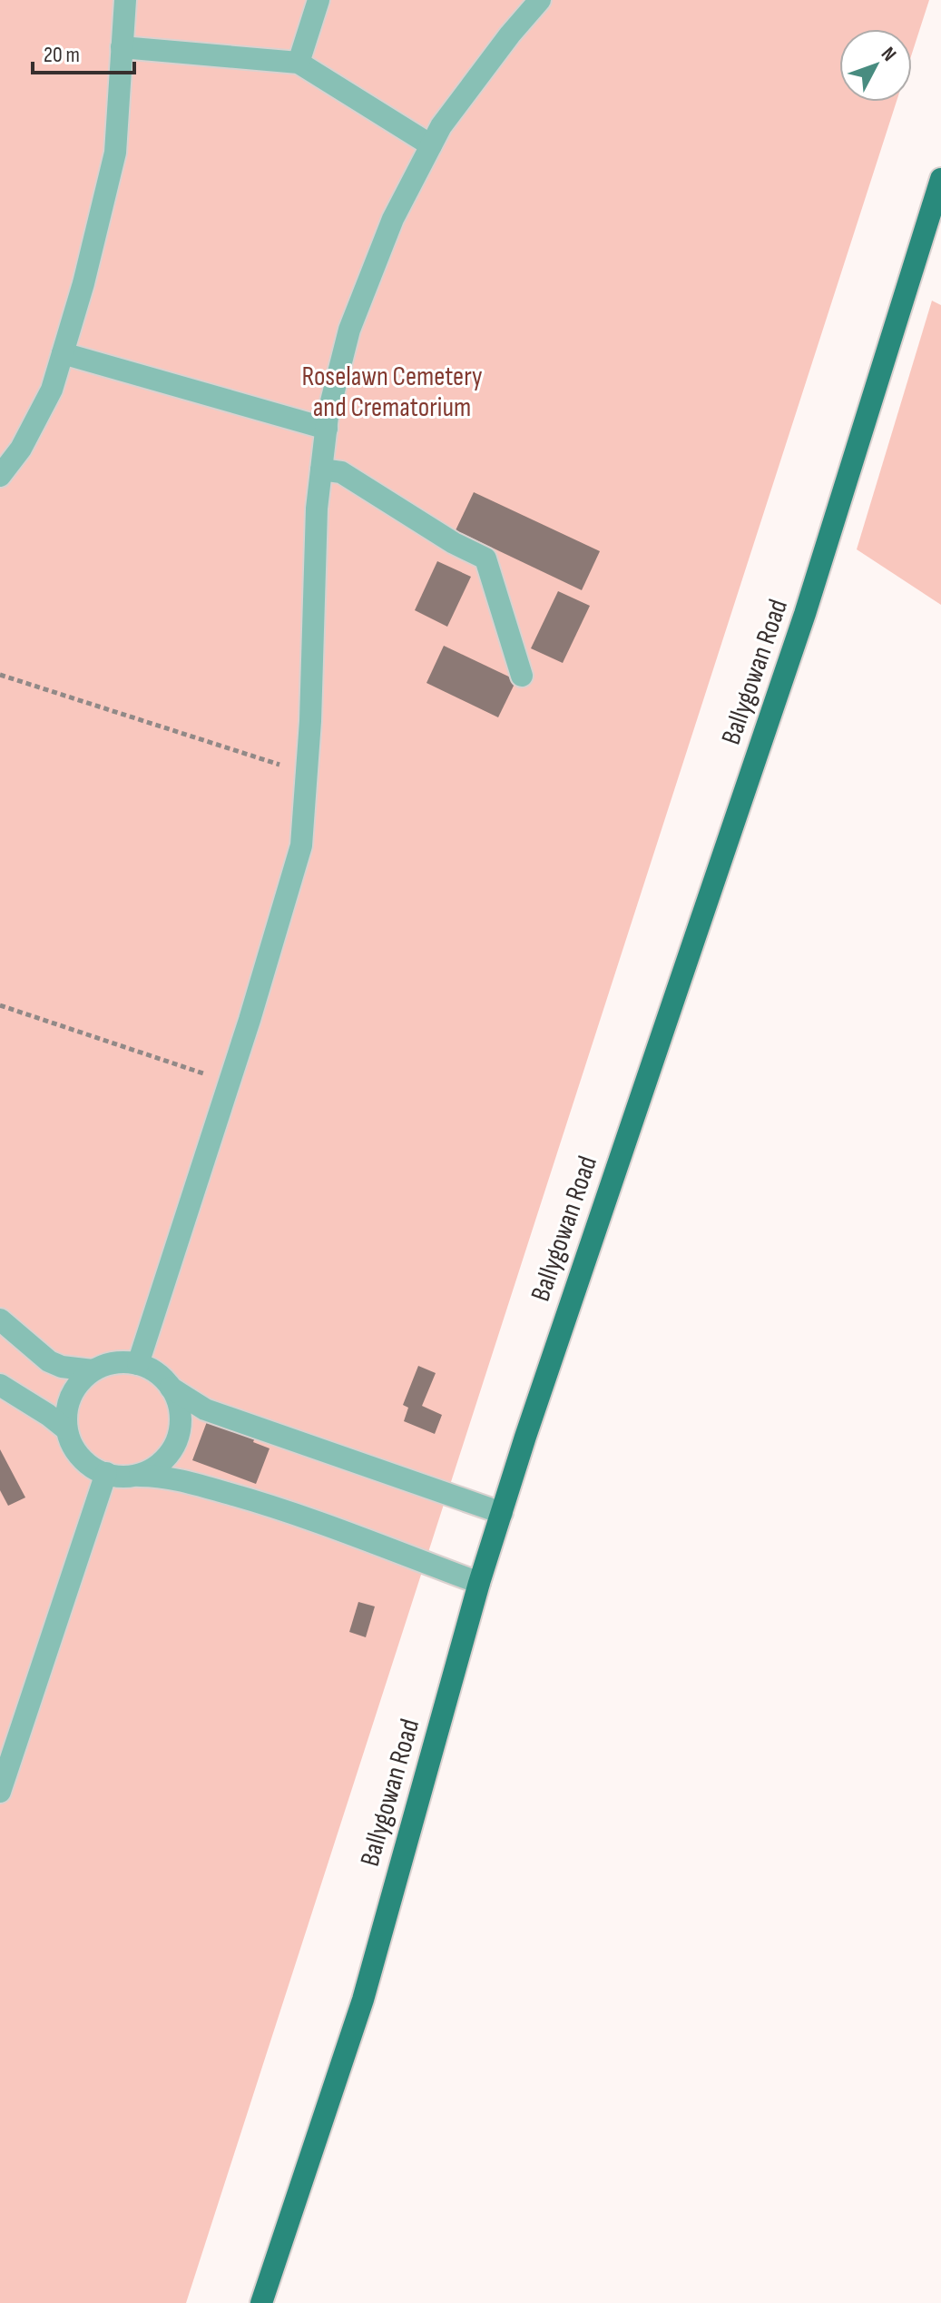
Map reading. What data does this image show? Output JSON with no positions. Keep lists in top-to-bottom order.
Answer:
{
  "streets": {
    "main road": ["Ballygowan Road"]
  },
  "parks": ["Roselawn Cemetery and Crematorium"],
  "scale_bar": "20 m",
  "north": "top right"
}
